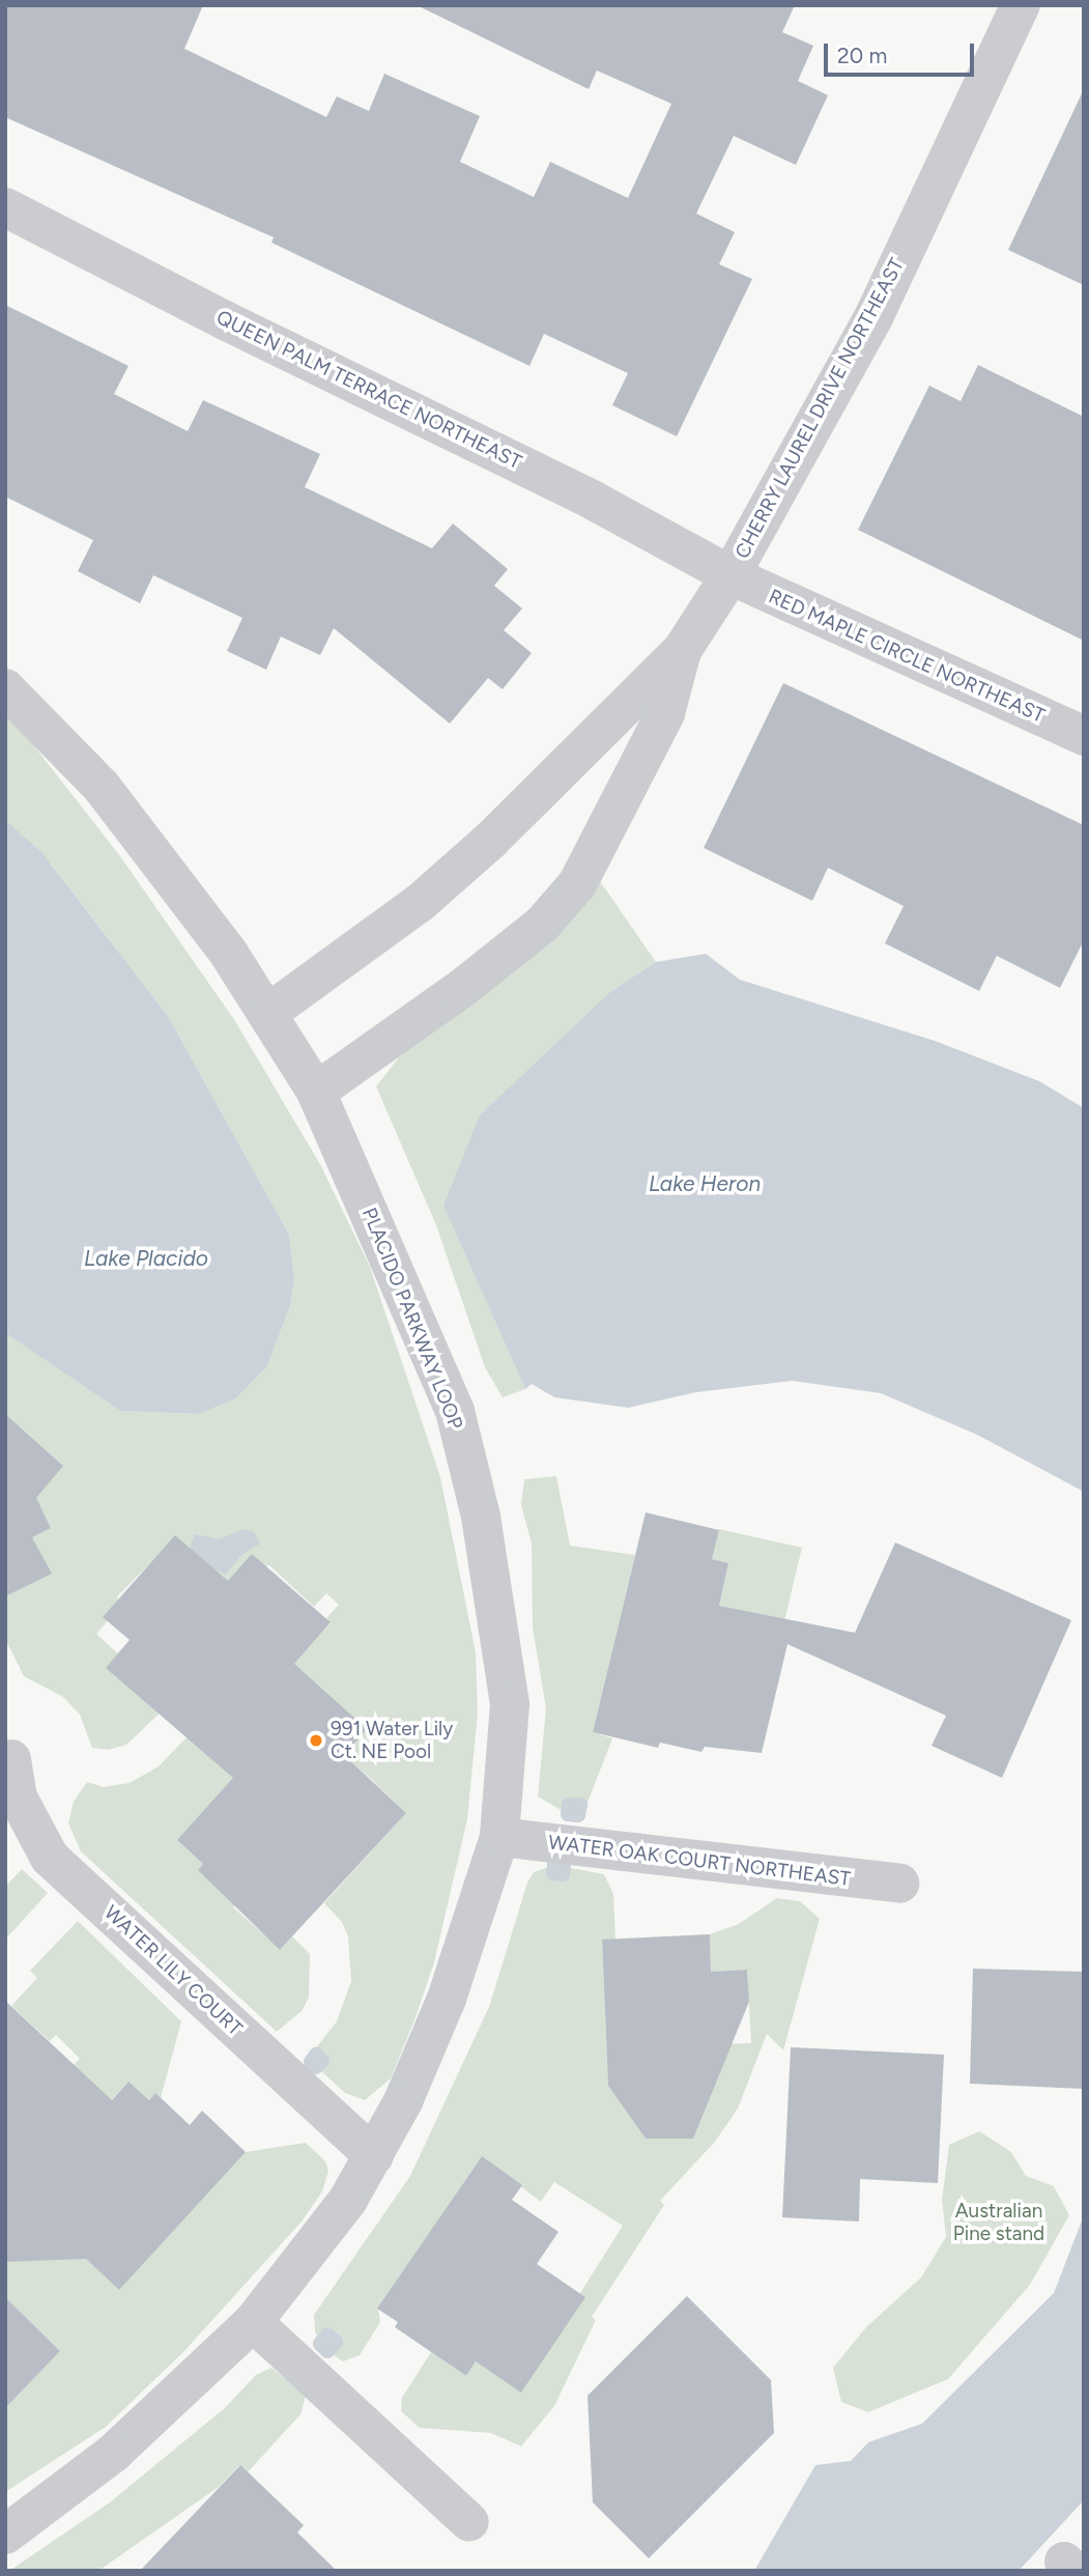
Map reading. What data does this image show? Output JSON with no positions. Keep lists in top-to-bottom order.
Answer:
{
  "streets": {
    "street": [
      "QUEEN PALM TERRACE NORTHEAST",
      "CHERRY LAUREL DRIVE NORTHEAST",
      "RED MAPLE CIRCLE NORTHEAST",
      "PLACIDO PARKWAY LOOP",
      "WATER OAK COURT NORTHEAST",
      "WATER LILY COURT"
    ]
  },
  "crossings": [
    ["QUEEN PALM TERRACE NORTHEAST", "CHERRY LAUREL DRIVE NORTHEAST"],
    ["QUEEN PALM TERRACE NORTHEAST", "RED MAPLE CIRCLE NORTHEAST"],
    ["CHERRY LAUREL DRIVE NORTHEAST", "RED MAPLE CIRCLE NORTHEAST"],
    ["CHERRY LAUREL DRIVE NORTHEAST", "PLACIDO PARKWAY LOOP"],
    ["PLACIDO PARKWAY LOOP", "WATER OAK COURT NORTHEAST"],
    ["PLACIDO PARKWAY LOOP", "WATER LILY COURT"]
  ],
  "water": ["Lake Heron", "Lake Placido"],
  "parks": ["Australian Pine stand"],
  "places": ["991 Water Lily Ct. NE Pool"],
  "scale_bar": "20 m"
}
